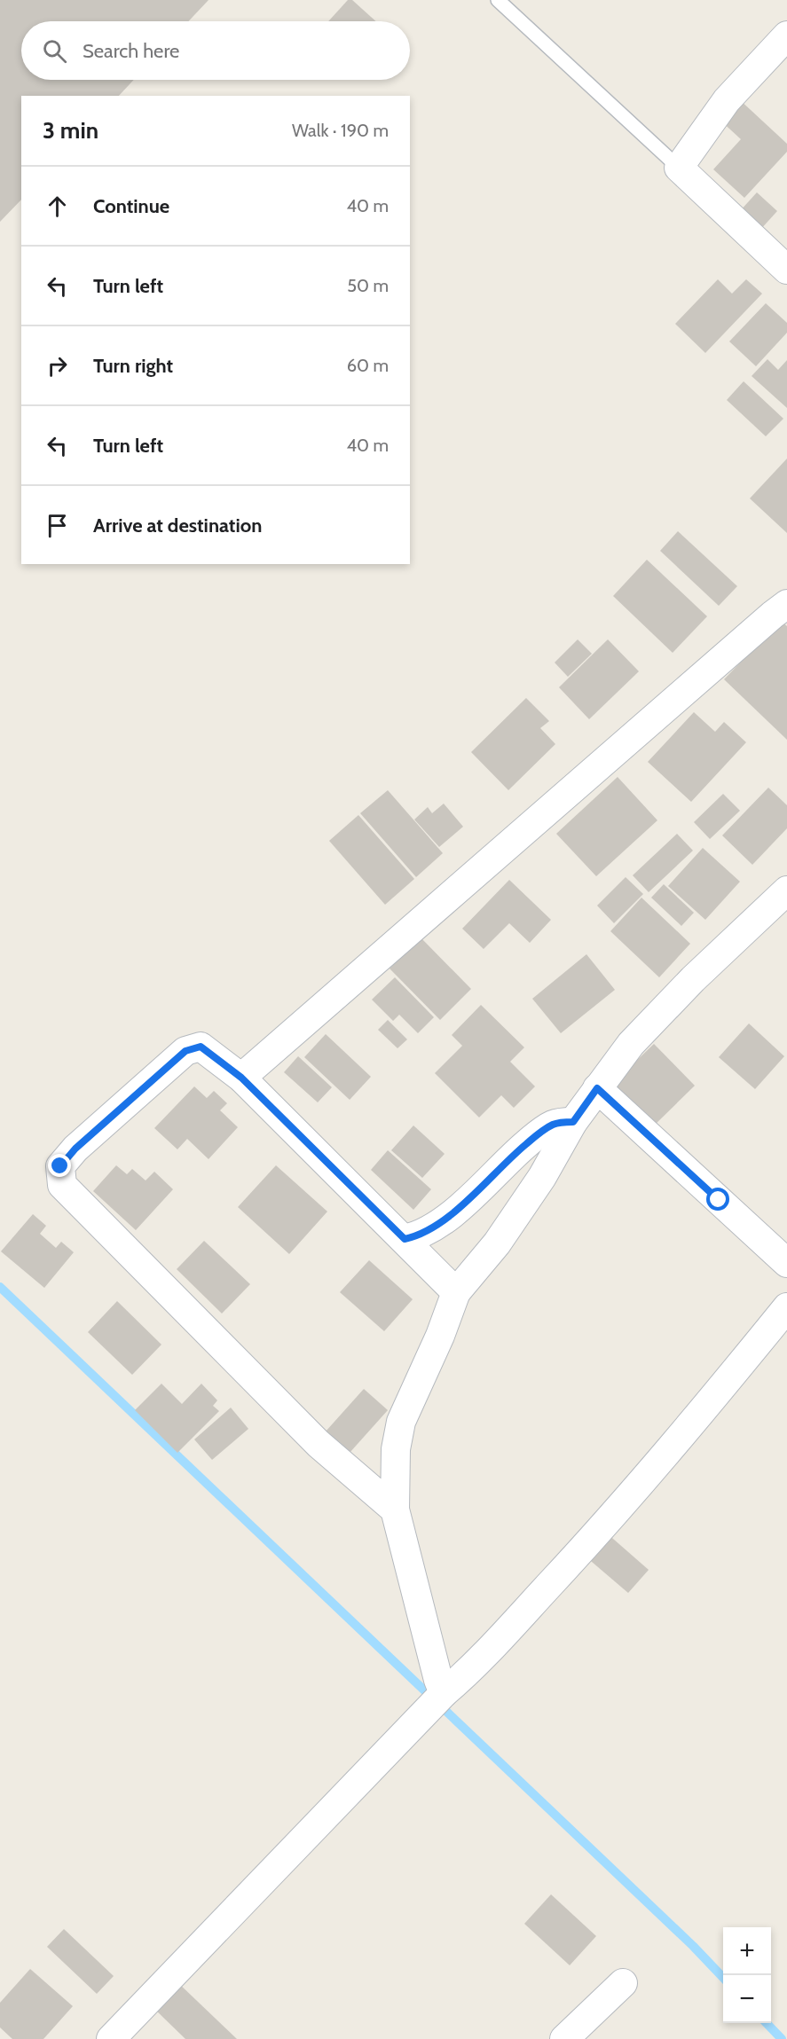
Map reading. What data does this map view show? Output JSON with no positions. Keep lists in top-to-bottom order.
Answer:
{
  "page": {
    "search": "Search here",
    "heading": ["3 min", "Walk · 190 m"],
    "list": [
      ["Continue", "40 m"],
      ["Turn left", "50 m"],
      ["Turn right", "60 m"],
      ["Turn left", "40 m"],
      "Arrive at destination"
    ],
    "map_buttons": ["+", "−"]
  }
}
